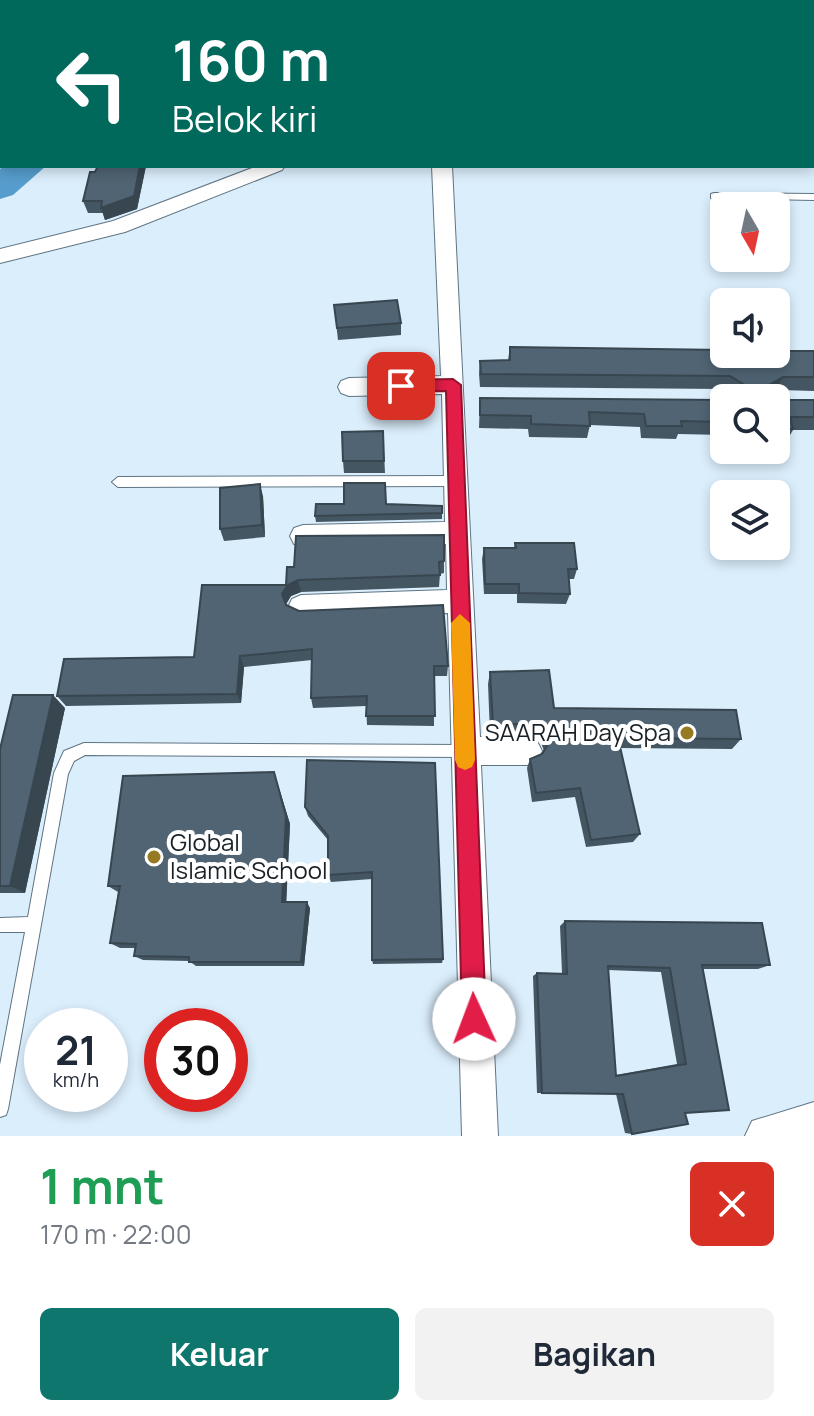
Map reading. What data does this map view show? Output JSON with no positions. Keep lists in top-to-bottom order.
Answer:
{
  "places": ["SAARAH Day Spa", "Global Islamic School"],
  "north": "bottom",
  "page": {
    "turn": ["160 m", "Belok kiri"],
    "speed": "21 km/h",
    "limit": "30",
    "heading": ["1 mnt", "170 m · 22:00"],
    "buttons": ["Keluar", "Bagikan"]
  }
}
